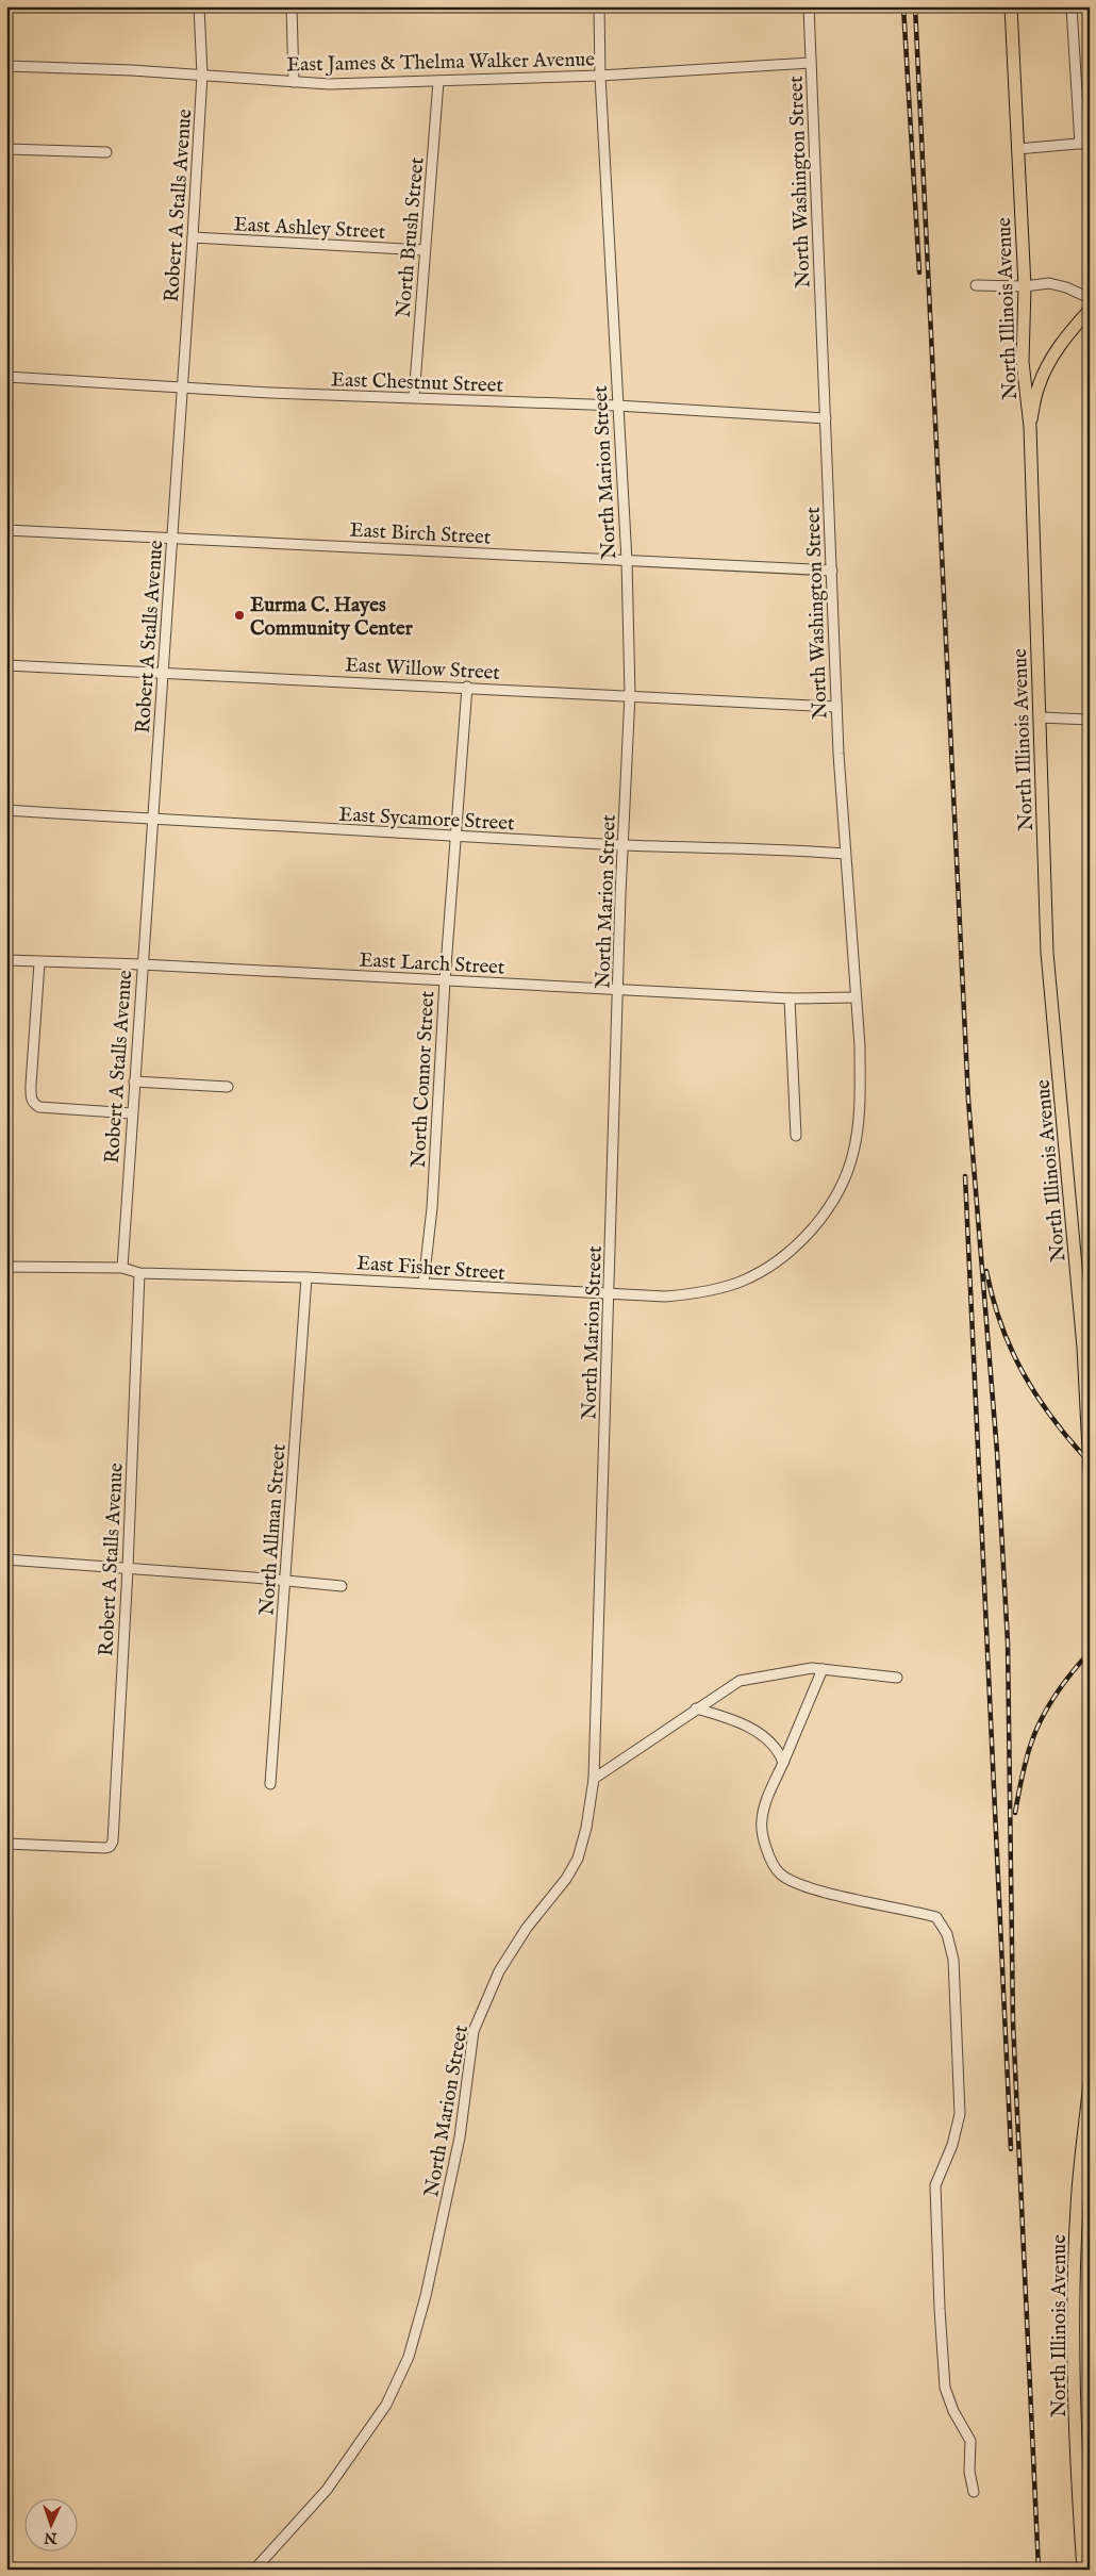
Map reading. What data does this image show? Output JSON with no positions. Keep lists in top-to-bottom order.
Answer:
{
  "streets": {
    "main road": ["North Illinois Avenue"],
    "street": [
      "East James & Thelma Walker Avenue",
      "North Washington Street",
      "Robert A Stalls Avenue",
      "East Ashley Street",
      "North Brush Street",
      "East Chestnut Street",
      "North Marion Street",
      "East Birch Street",
      "East Willow Street",
      "East Sycamore Street",
      "East Larch Street",
      "North Connor Street",
      "East Fisher Street",
      "North Allman Street"
    ]
  },
  "crossings": [
    ["East James & Thelma Walker Avenue", "North Washington Street"],
    ["East James & Thelma Walker Avenue", "Robert A Stalls Avenue"],
    ["East James & Thelma Walker Avenue", "North Brush Street"],
    ["East James & Thelma Walker Avenue", "North Marion Street"],
    ["North Washington Street", "East Chestnut Street"],
    ["North Washington Street", "East Birch Street"],
    ["North Washington Street", "East Willow Street"],
    ["North Washington Street", "East Sycamore Street"],
    ["North Washington Street", "East Larch Street"],
    ["North Washington Street", "East Fisher Street"],
    ["Robert A Stalls Avenue", "East Ashley Street"],
    ["Robert A Stalls Avenue", "East Chestnut Street"],
    ["Robert A Stalls Avenue", "East Birch Street"],
    ["Robert A Stalls Avenue", "East Willow Street"],
    ["Robert A Stalls Avenue", "East Sycamore Street"],
    ["Robert A Stalls Avenue", "East Larch Street"],
    ["Robert A Stalls Avenue", "East Fisher Street"],
    ["East Ashley Street", "North Brush Street"],
    ["North Brush Street", "East Chestnut Street"],
    ["East Chestnut Street", "North Marion Street"],
    ["North Marion Street", "East Birch Street"],
    ["North Marion Street", "East Willow Street"],
    ["North Marion Street", "East Sycamore Street"],
    ["North Marion Street", "East Larch Street"],
    ["North Marion Street", "East Fisher Street"],
    ["East Willow Street", "North Connor Street"],
    ["East Sycamore Street", "North Connor Street"],
    ["East Larch Street", "North Connor Street"],
    ["North Connor Street", "East Fisher Street"],
    ["East Fisher Street", "North Allman Street"]
  ],
  "places": ["Eurma C. Hayes Community Center"],
  "north": "bottom"
}
